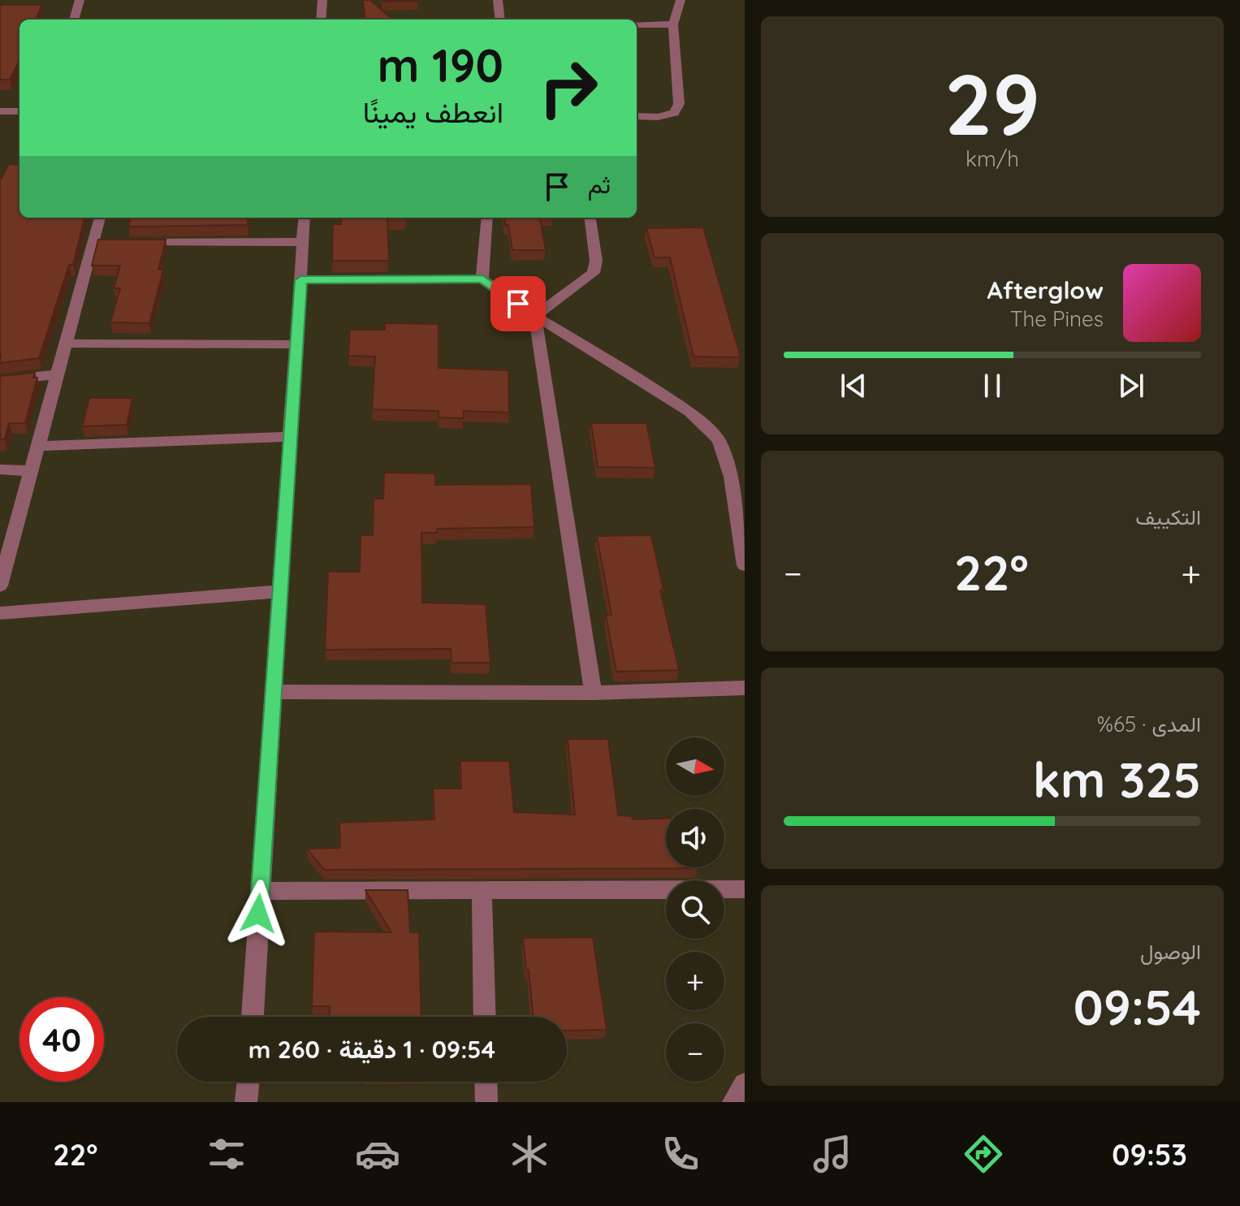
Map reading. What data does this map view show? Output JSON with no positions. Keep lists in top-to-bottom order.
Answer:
{
  "north": "right",
  "page": {
    "tile": [
      ["29", "km/h"],
      "التكييف",
      ["المدى · 65%", "325 km"],
      ["الوصول", "09:54"]
    ],
    "turn": ["190 m", "انعطف يمينًا"],
    "then": "ثم",
    "song": ["Afterglow", "The Pines"],
    "heat": ["−", "22°", "+"],
    "map_buttons": ["+", "−"],
    "limit": "40",
    "trip": "09:54 · 1 دقيقة · 260 m",
    "tabs": ["09:53", "22°"]
  }
}
